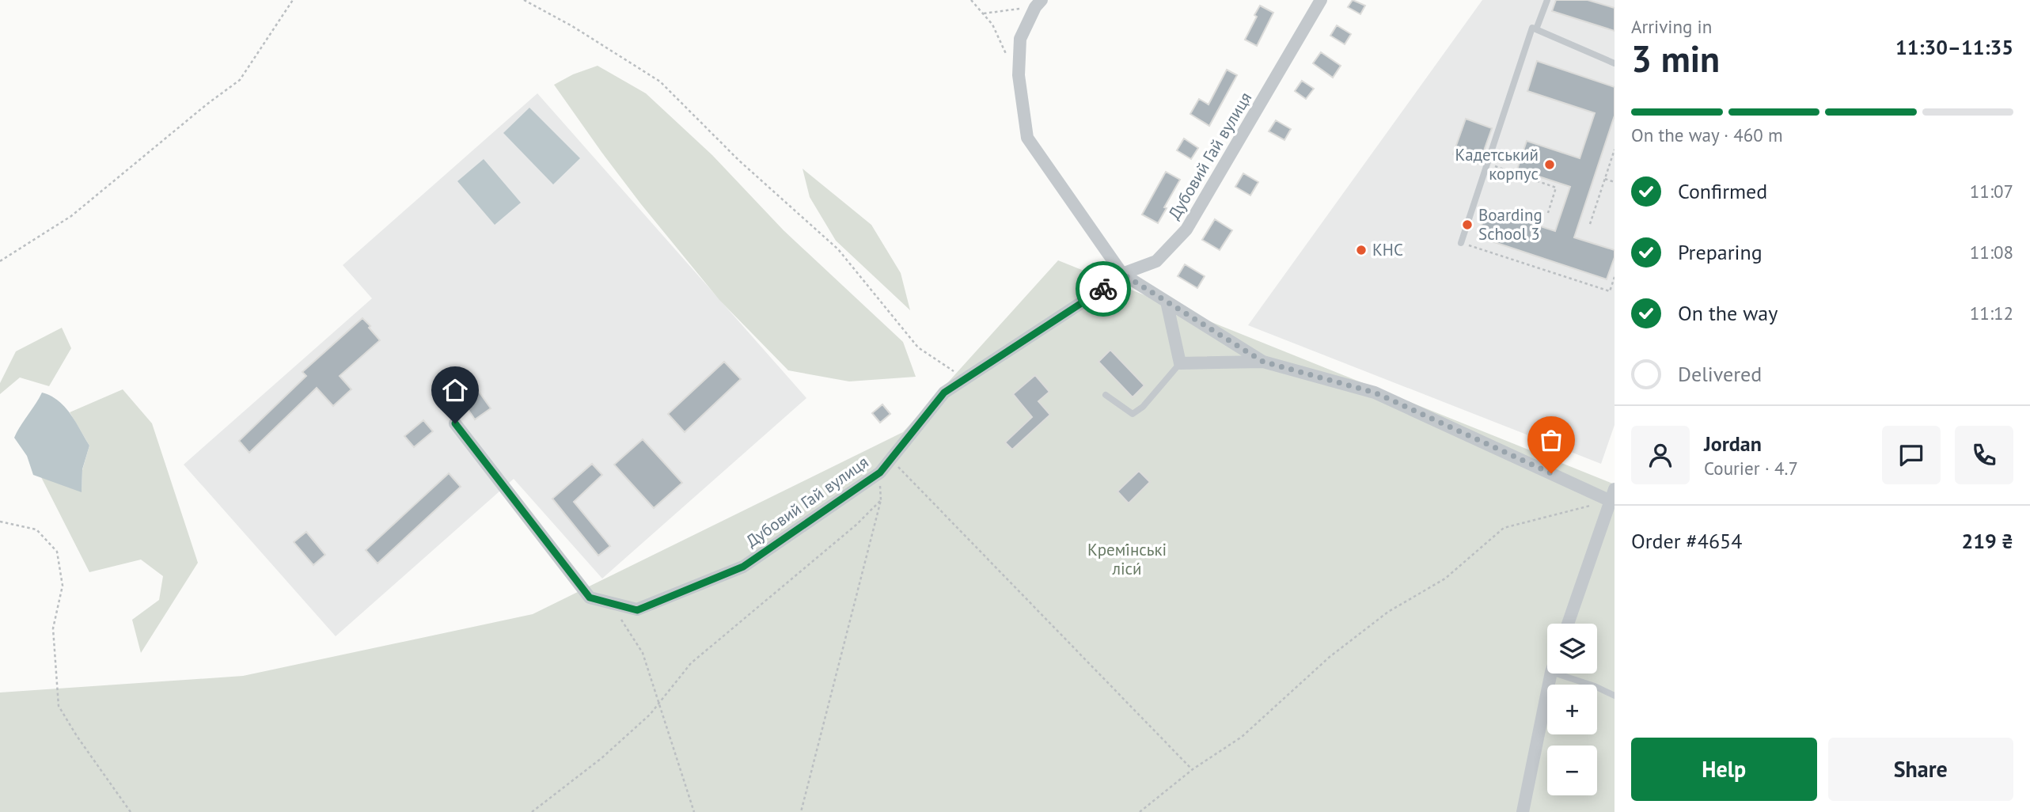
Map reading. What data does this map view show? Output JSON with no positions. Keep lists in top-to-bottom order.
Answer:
{
  "streets": {
    "street": ["Дубовий Гай вулиця"]
  },
  "parks": ["Кремі́нські ліси́"],
  "places": ["Кадетський корпус", "Boarding School 3", "КНС"],
  "page": {
    "heading": ["3 min", "Arriving in", "11:30–11:35"],
    "panel": [
      "Jordan",
      "Courier · 4.7",
      "Order #4654",
      "219 ₴"
    ],
    "bar": "On the way · 460 m",
    "list": [
      ["Confirmed", "11:07"],
      ["Preparing", "11:08"],
      ["On the way", "11:12"],
      "Delivered"
    ],
    "map_buttons": ["+", "−"],
    "buttons": ["Help", "Share"]
  }
}
